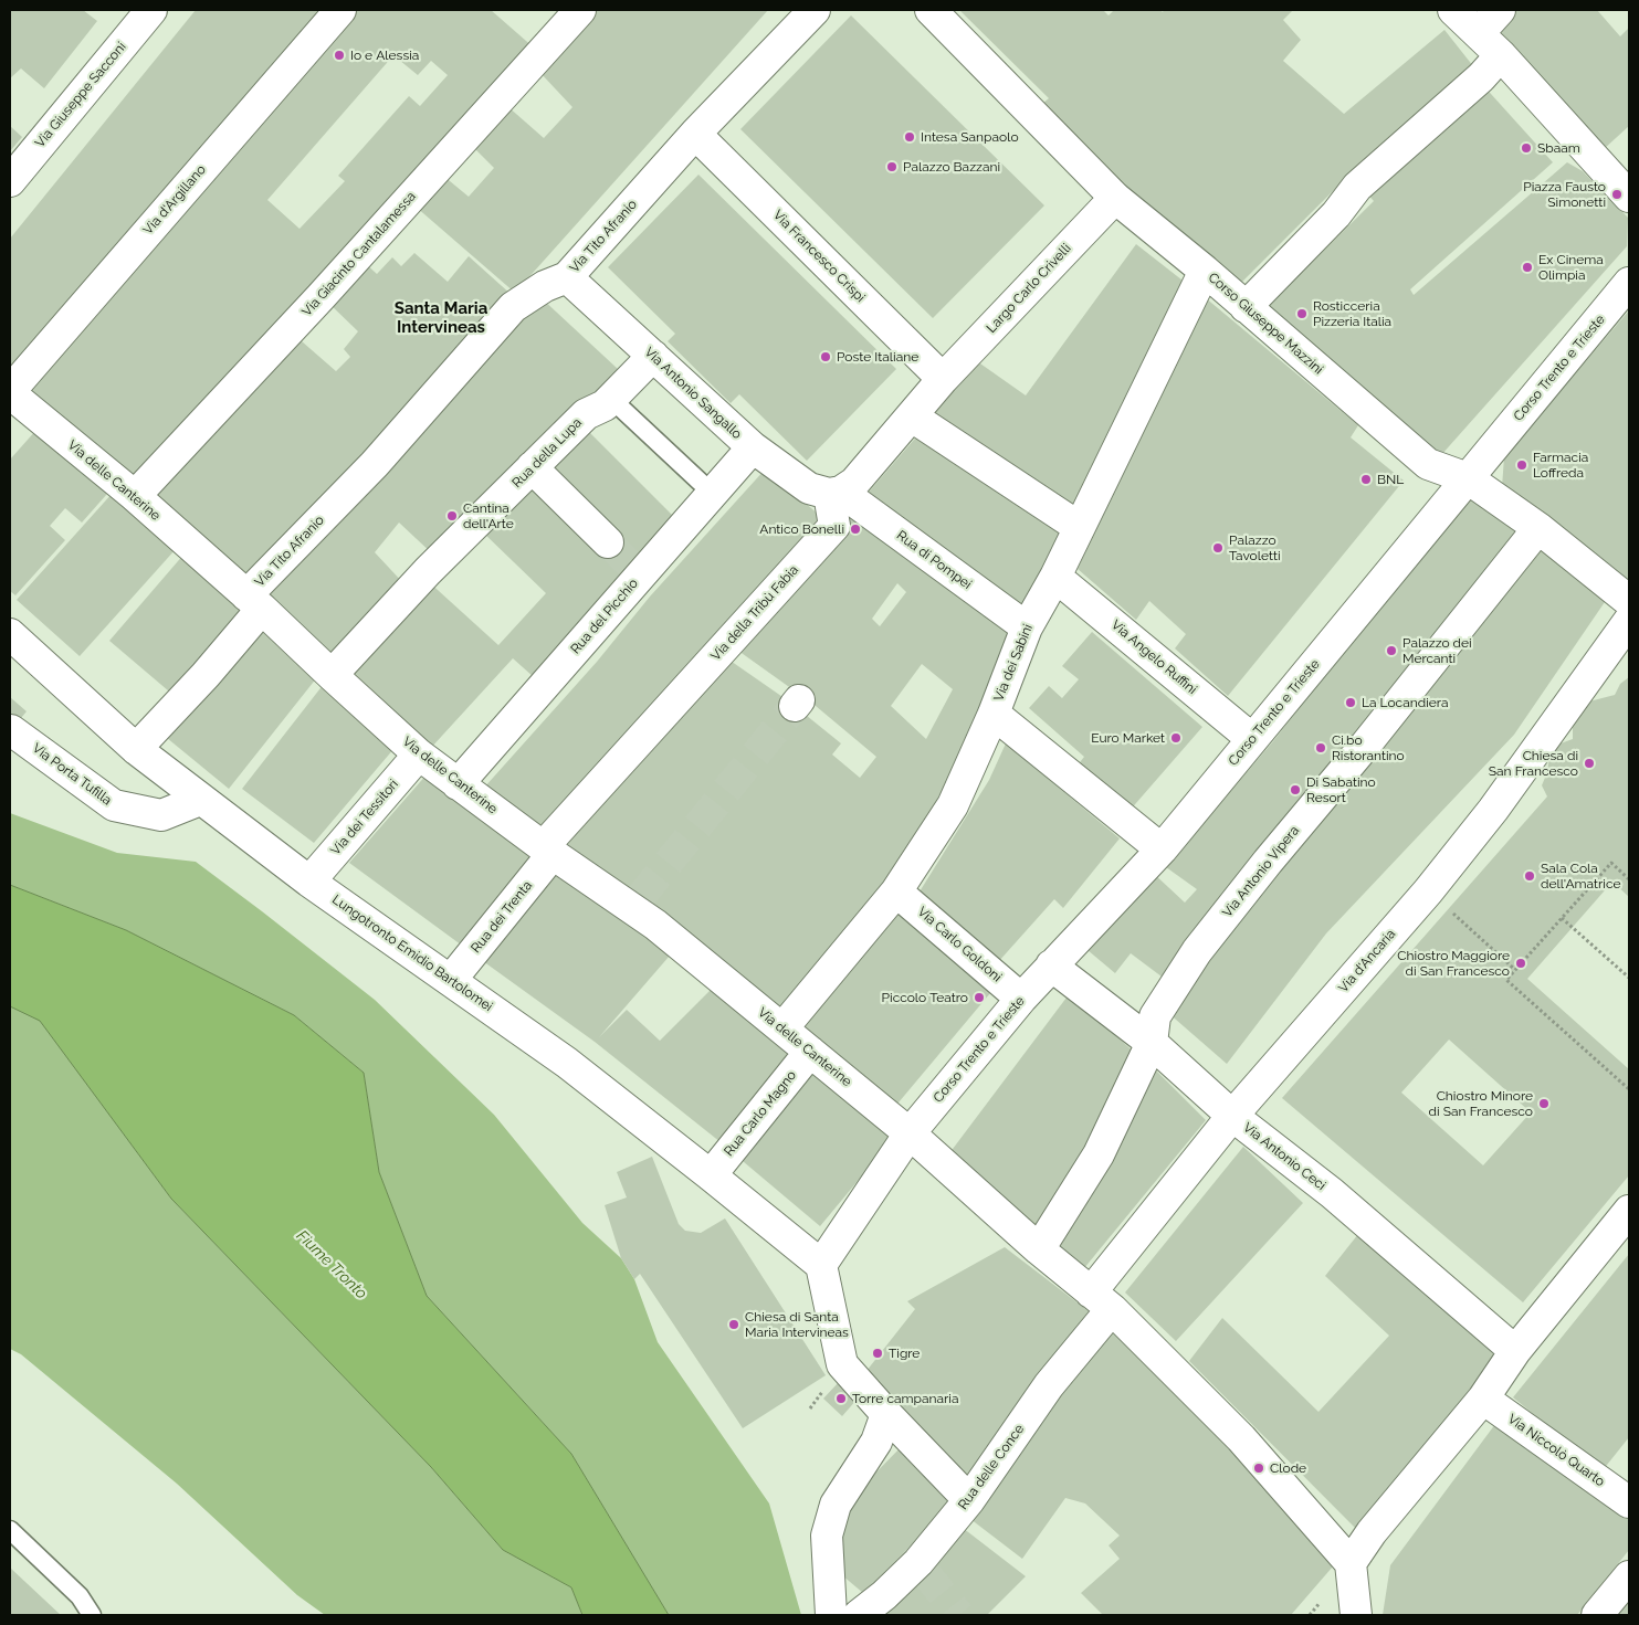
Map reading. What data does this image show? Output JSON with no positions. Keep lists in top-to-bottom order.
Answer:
{
  "streets": {
    "street": [
      "Via Giuseppe Sacconi",
      "Via d'Argillano",
      "Via Tito Afranio",
      "Via Giacinto Cantalamessa",
      "Via Francesco Crispi",
      "Largo Carlo Crivelli",
      "Corso Giuseppe Mazzini",
      "Corso Trento e Trieste",
      "Via Antonio Sangallo",
      "Rua della Lupa",
      "Via delle Canterine",
      "Rua di Pompei",
      "Via della Tribù Fabia",
      "Rua del Picchio",
      "Via Angelo Ruffini",
      "Via dei Sabini",
      "Via Porta Tufilla",
      "Via dei Tessitori",
      "Via Antonio Vipera",
      "Rua dei Trenta",
      "Via Carlo Goldoni",
      "Lungotronto Emidio Bartolomei",
      "Via d'Ancaria",
      "Rua Carlo Magno",
      "Via Antonio Ceci",
      "Via Niccolò Quarto",
      "Rua delle Conce"
    ]
  },
  "crossings": [
    ["Via d'Argillano", "Via delle Canterine"],
    ["Via Tito Afranio", "Via Francesco Crispi"],
    ["Via Tito Afranio", "Via Antonio Sangallo"],
    ["Via Tito Afranio", "Via delle Canterine"],
    ["Via Tito Afranio", "Lungotronto Emidio Bartolomei"],
    ["Via Giacinto Cantalamessa", "Via delle Canterine"],
    ["Via Francesco Crispi", "Largo Carlo Crivelli"],
    ["Largo Carlo Crivelli", "Corso Giuseppe Mazzini"],
    ["Corso Giuseppe Mazzini", "Corso Trento e Trieste"],
    ["Corso Giuseppe Mazzini", "Via dei Sabini"],
    ["Corso Giuseppe Mazzini", "Via Antonio Vipera"],
    ["Corso Trento e Trieste", "Via delle Canterine"],
    ["Corso Trento e Trieste", "Via Angelo Ruffini"],
    ["Corso Trento e Trieste", "Via Carlo Goldoni"],
    ["Corso Trento e Trieste", "Lungotronto Emidio Bartolomei"],
    ["Corso Trento e Trieste", "Via Antonio Ceci"],
    ["Via Antonio Sangallo", "Rua della Lupa"],
    ["Via Antonio Sangallo", "Rua di Pompei"],
    ["Via Antonio Sangallo", "Via della Tribù Fabia"],
    ["Via Antonio Sangallo", "Rua del Picchio"],
    ["Rua della Lupa", "Via delle Canterine"],
    ["Via delle Canterine", "Via della Tribù Fabia"],
    ["Via delle Canterine", "Rua del Picchio"],
    ["Via delle Canterine", "Via dei Sabini"],
    ["Via delle Canterine", "Via dei Tessitori"],
    ["Via delle Canterine", "Via Antonio Vipera"],
    ["Via delle Canterine", "Rua dei Trenta"],
    ["Via delle Canterine", "Via d'Ancaria"],
    ["Via delle Canterine", "Rua Carlo Magno"],
    ["Via delle Canterine", "Rua delle Conce"],
    ["Rua di Pompei", "Via della Tribù Fabia"],
    ["Rua di Pompei", "Via dei Sabini"],
    ["Via della Tribù Fabia", "Rua dei Trenta"],
    ["Via Angelo Ruffini", "Via dei Sabini"],
    ["Via dei Sabini", "Via Carlo Goldoni"],
    ["Via Porta Tufilla", "Lungotronto Emidio Bartolomei"],
    ["Via dei Tessitori", "Lungotronto Emidio Bartolomei"],
    ["Via Antonio Vipera", "Via Antonio Ceci"],
    ["Rua dei Trenta", "Lungotronto Emidio Bartolomei"],
    ["Lungotronto Emidio Bartolomei", "Rua Carlo Magno"],
    ["Via d'Ancaria", "Via Antonio Ceci"],
    ["Via d'Ancaria", "Rua delle Conce"]
  ],
  "districts": ["Santa Maria Intervineas"],
  "water": ["Fiume Tronto"],
  "places": [
    "Io e Alessia",
    "Intesa Sanpaolo",
    "Sbaam",
    "Palazzo Bazzani",
    "Piazza Fausto Simonetti",
    "Ex Cinema Olimpia",
    "Rosticceria Pizzeria Italia",
    "Poste Italiane",
    "Farmacia Loffreda",
    "BNL",
    "Cantina dell'Arte",
    "Antico Bonelli",
    "Palazzo Tavoletti",
    "Palazzo dei Mercanti",
    "La Locandiera",
    "Euro Market",
    "Ci.bo Ristorantino",
    "Chiesa di San Francesco",
    "Di Sabatino Resort",
    "Sala Cola dell'Amatrice",
    "Chiostro Maggiore di San Francesco",
    "Piccolo Teatro",
    "Chiostro Minore di San Francesco",
    "Chiesa di Santa Maria Intervineas",
    "Tigre",
    "Torre campanaria",
    "Clode"
  ]
}
